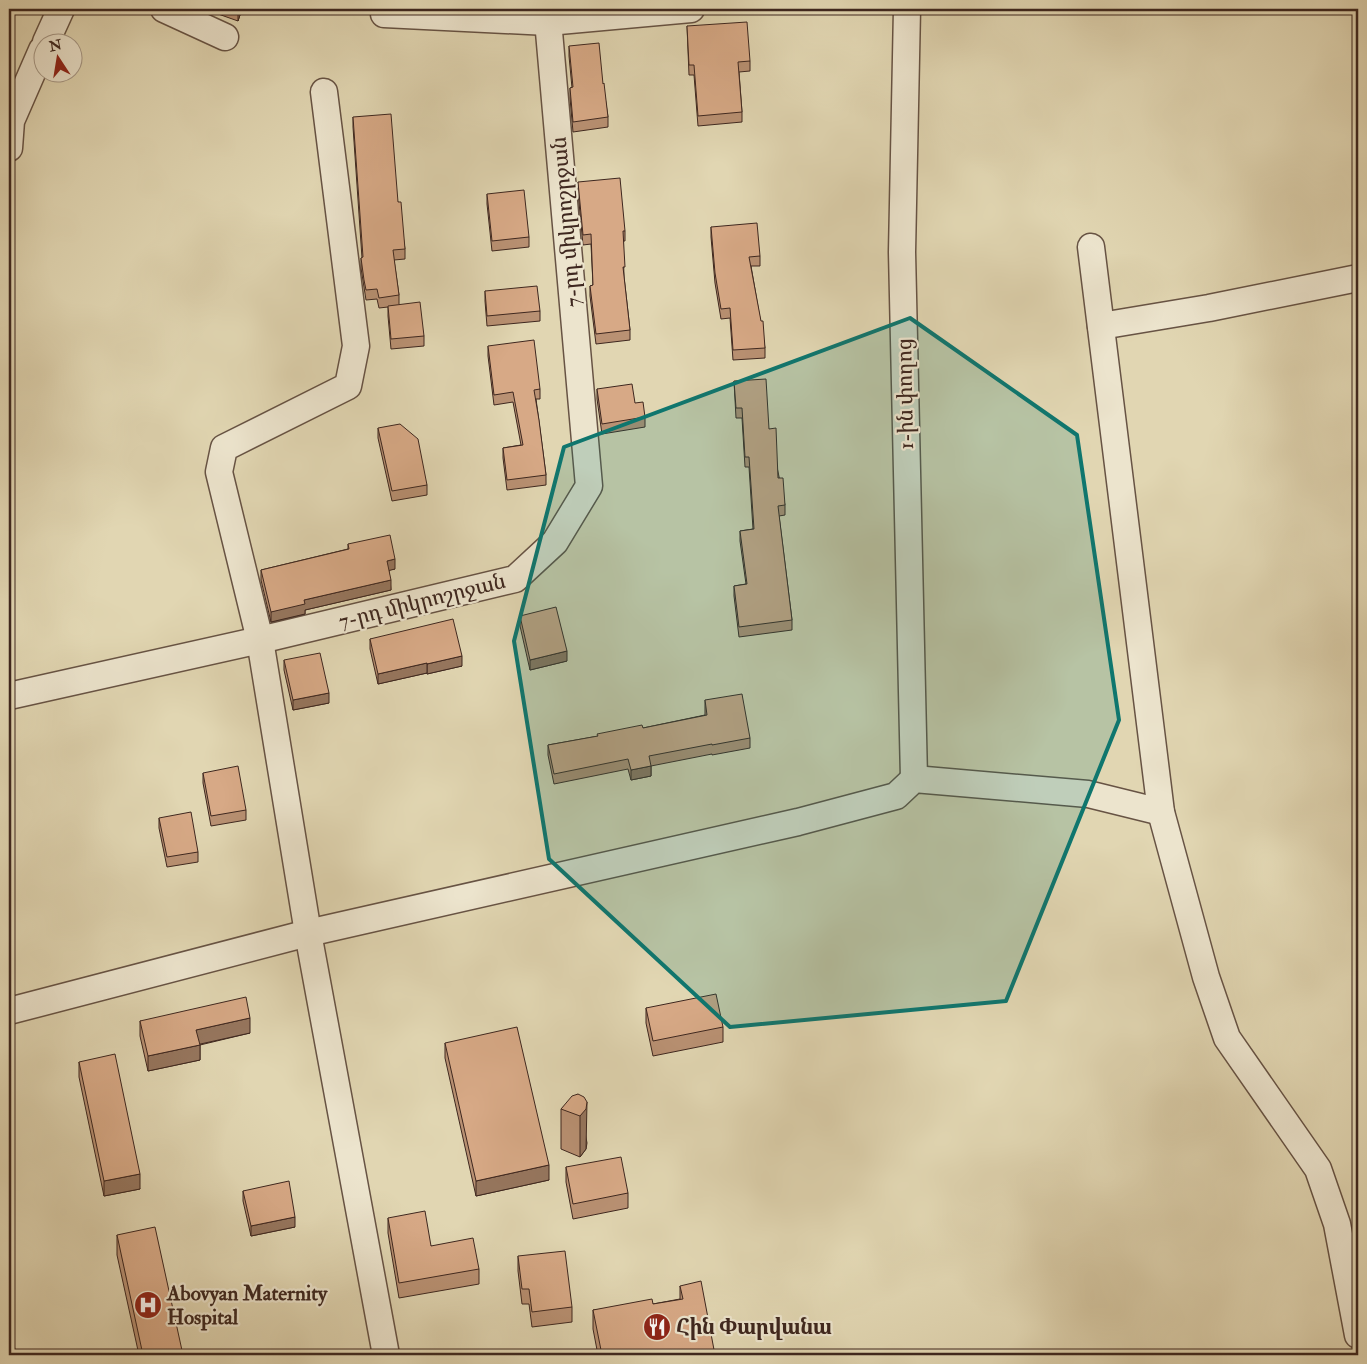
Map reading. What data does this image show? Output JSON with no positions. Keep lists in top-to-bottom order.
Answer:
{
  "streets": {
    "street": ["7-րդ միկրոշրջան", "1-ին փողոց"]
  },
  "places": {
    "hospital": ["Abovyan Maternity Hospital"],
    "restaurant": ["Հին Փարվանա"]
  },
  "north": "top"
}
